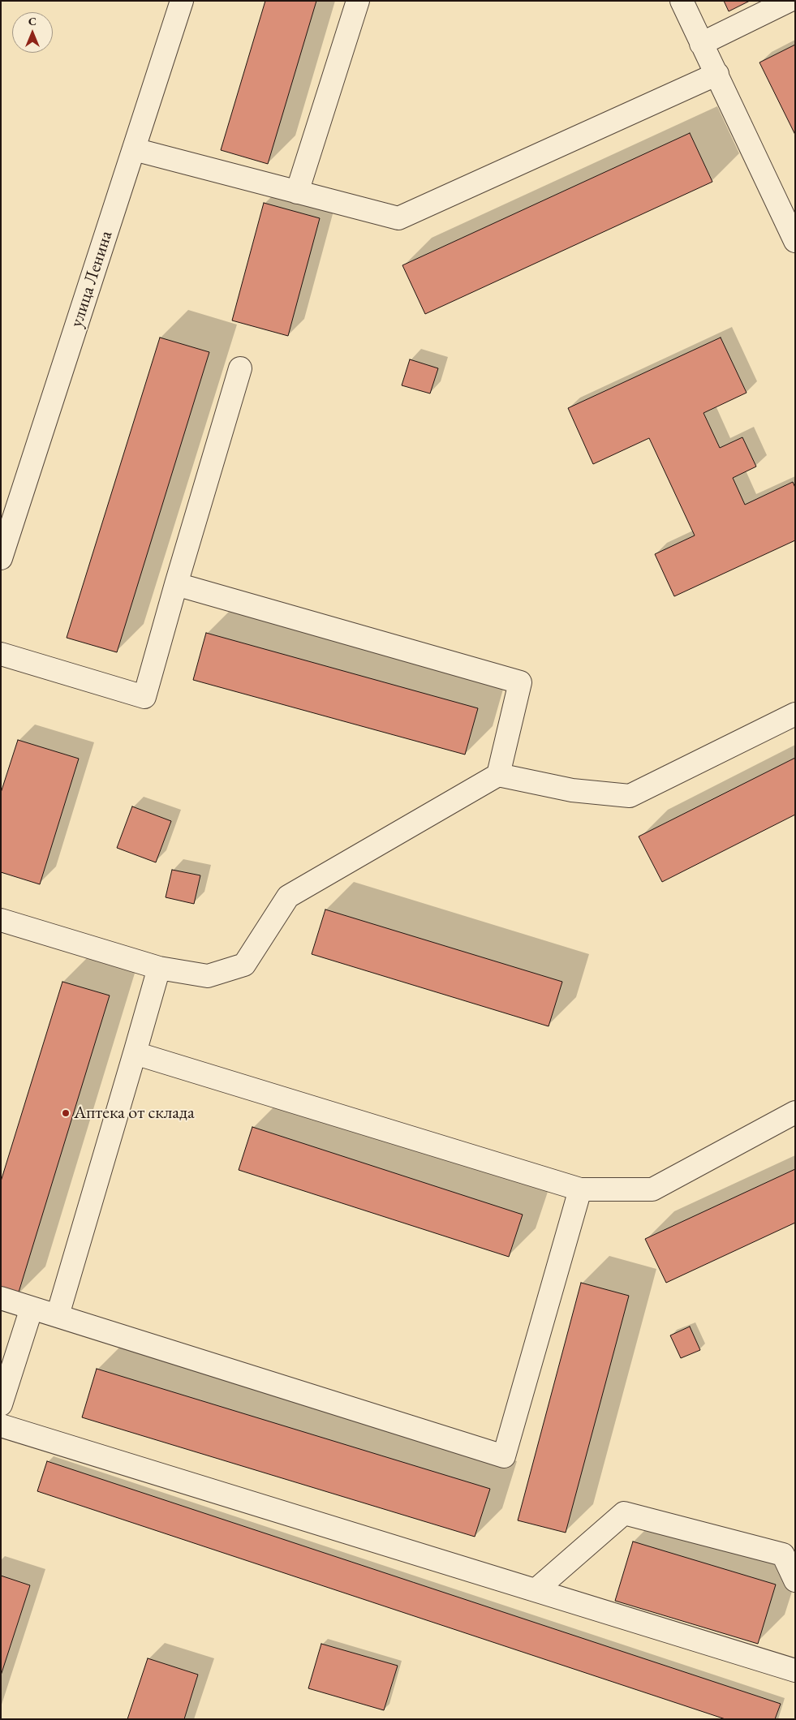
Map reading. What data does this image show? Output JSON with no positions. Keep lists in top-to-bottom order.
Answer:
{
  "streets": {
    "street": ["улица Ленина"]
  },
  "places": ["Аптека от склада"],
  "north": "top"
}
